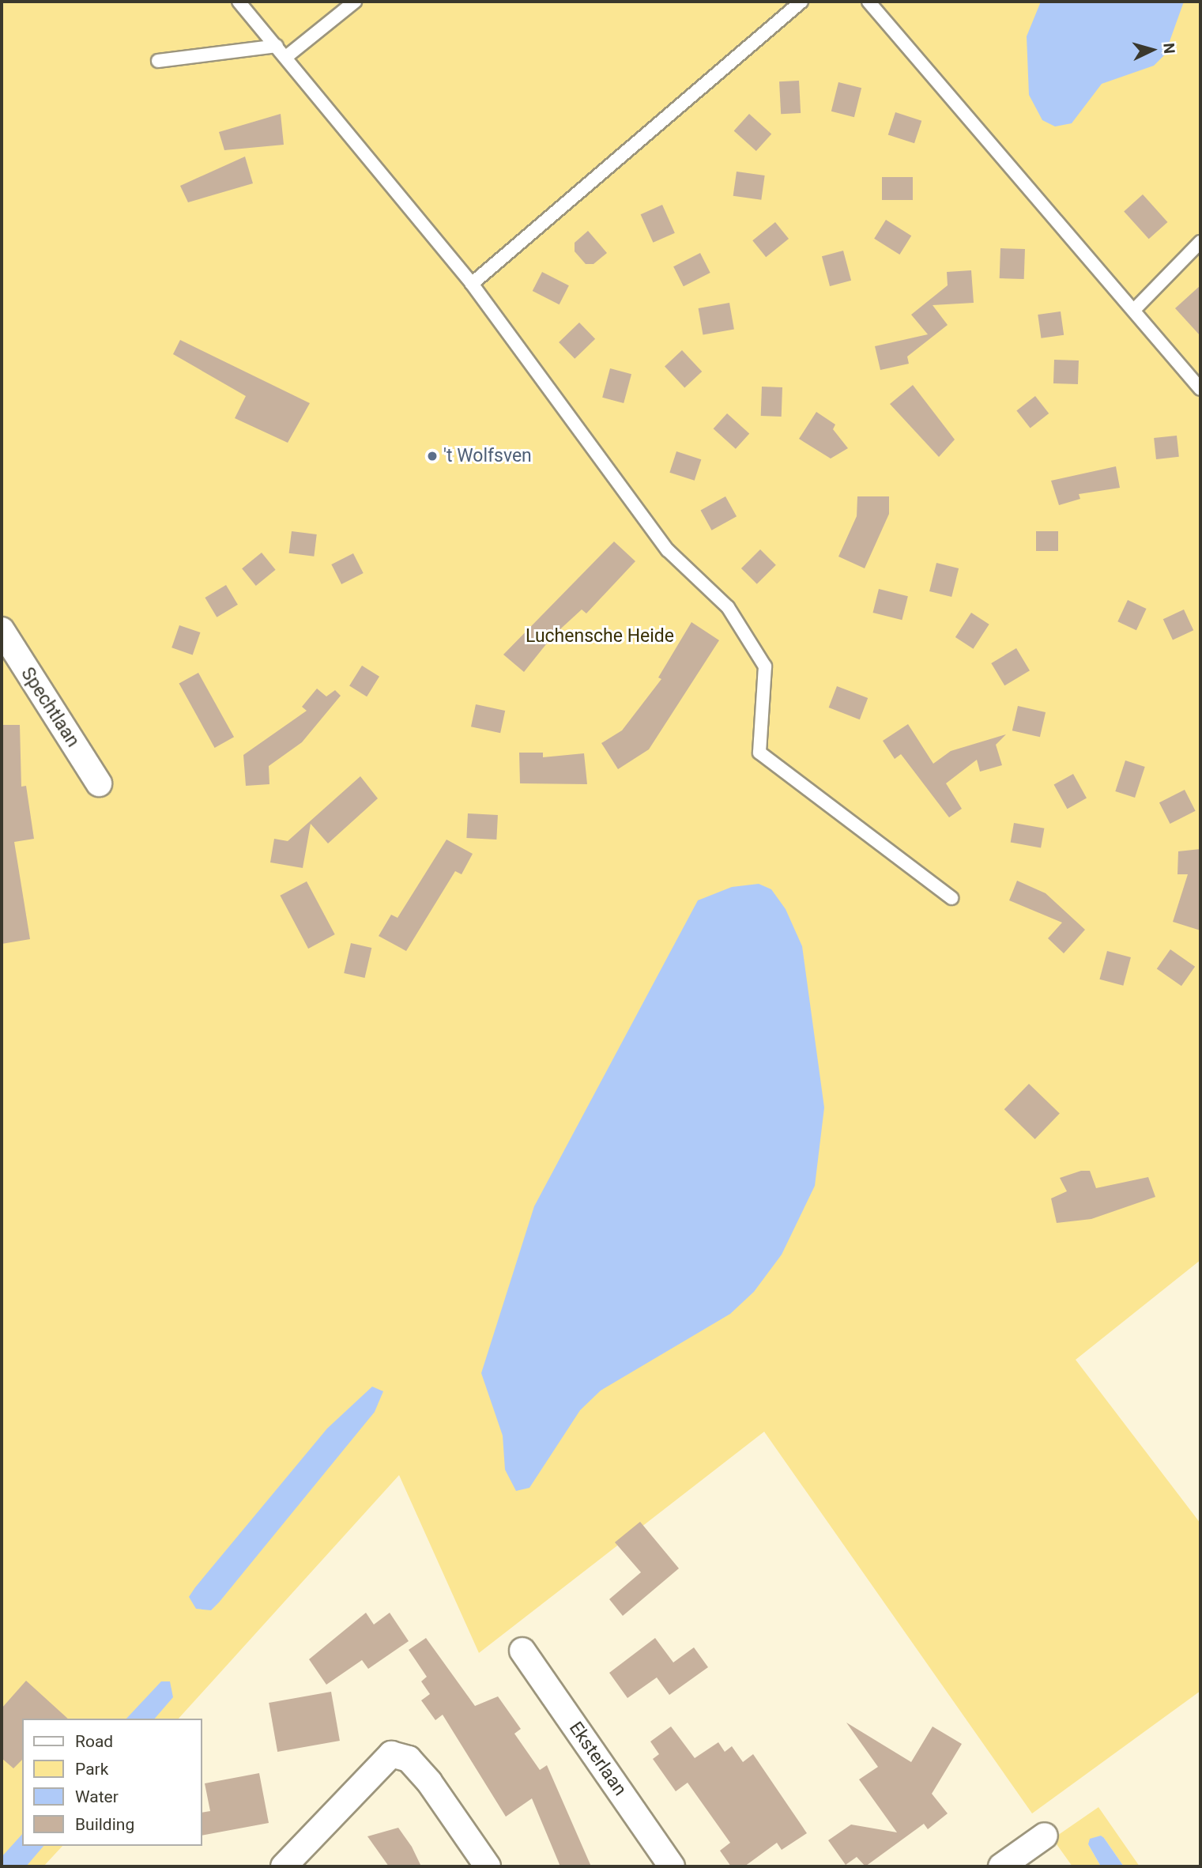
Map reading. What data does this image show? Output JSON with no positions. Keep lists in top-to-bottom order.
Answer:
{
  "streets": {
    "street": ["Spechtlaan", "Eksterlaan"]
  },
  "parks": ["Luchensche Heide"],
  "places": ["'t Wolfsven"],
  "legend": [
    "Road",
    "Park",
    "Water",
    "Building"
  ],
  "north": "right"
}
